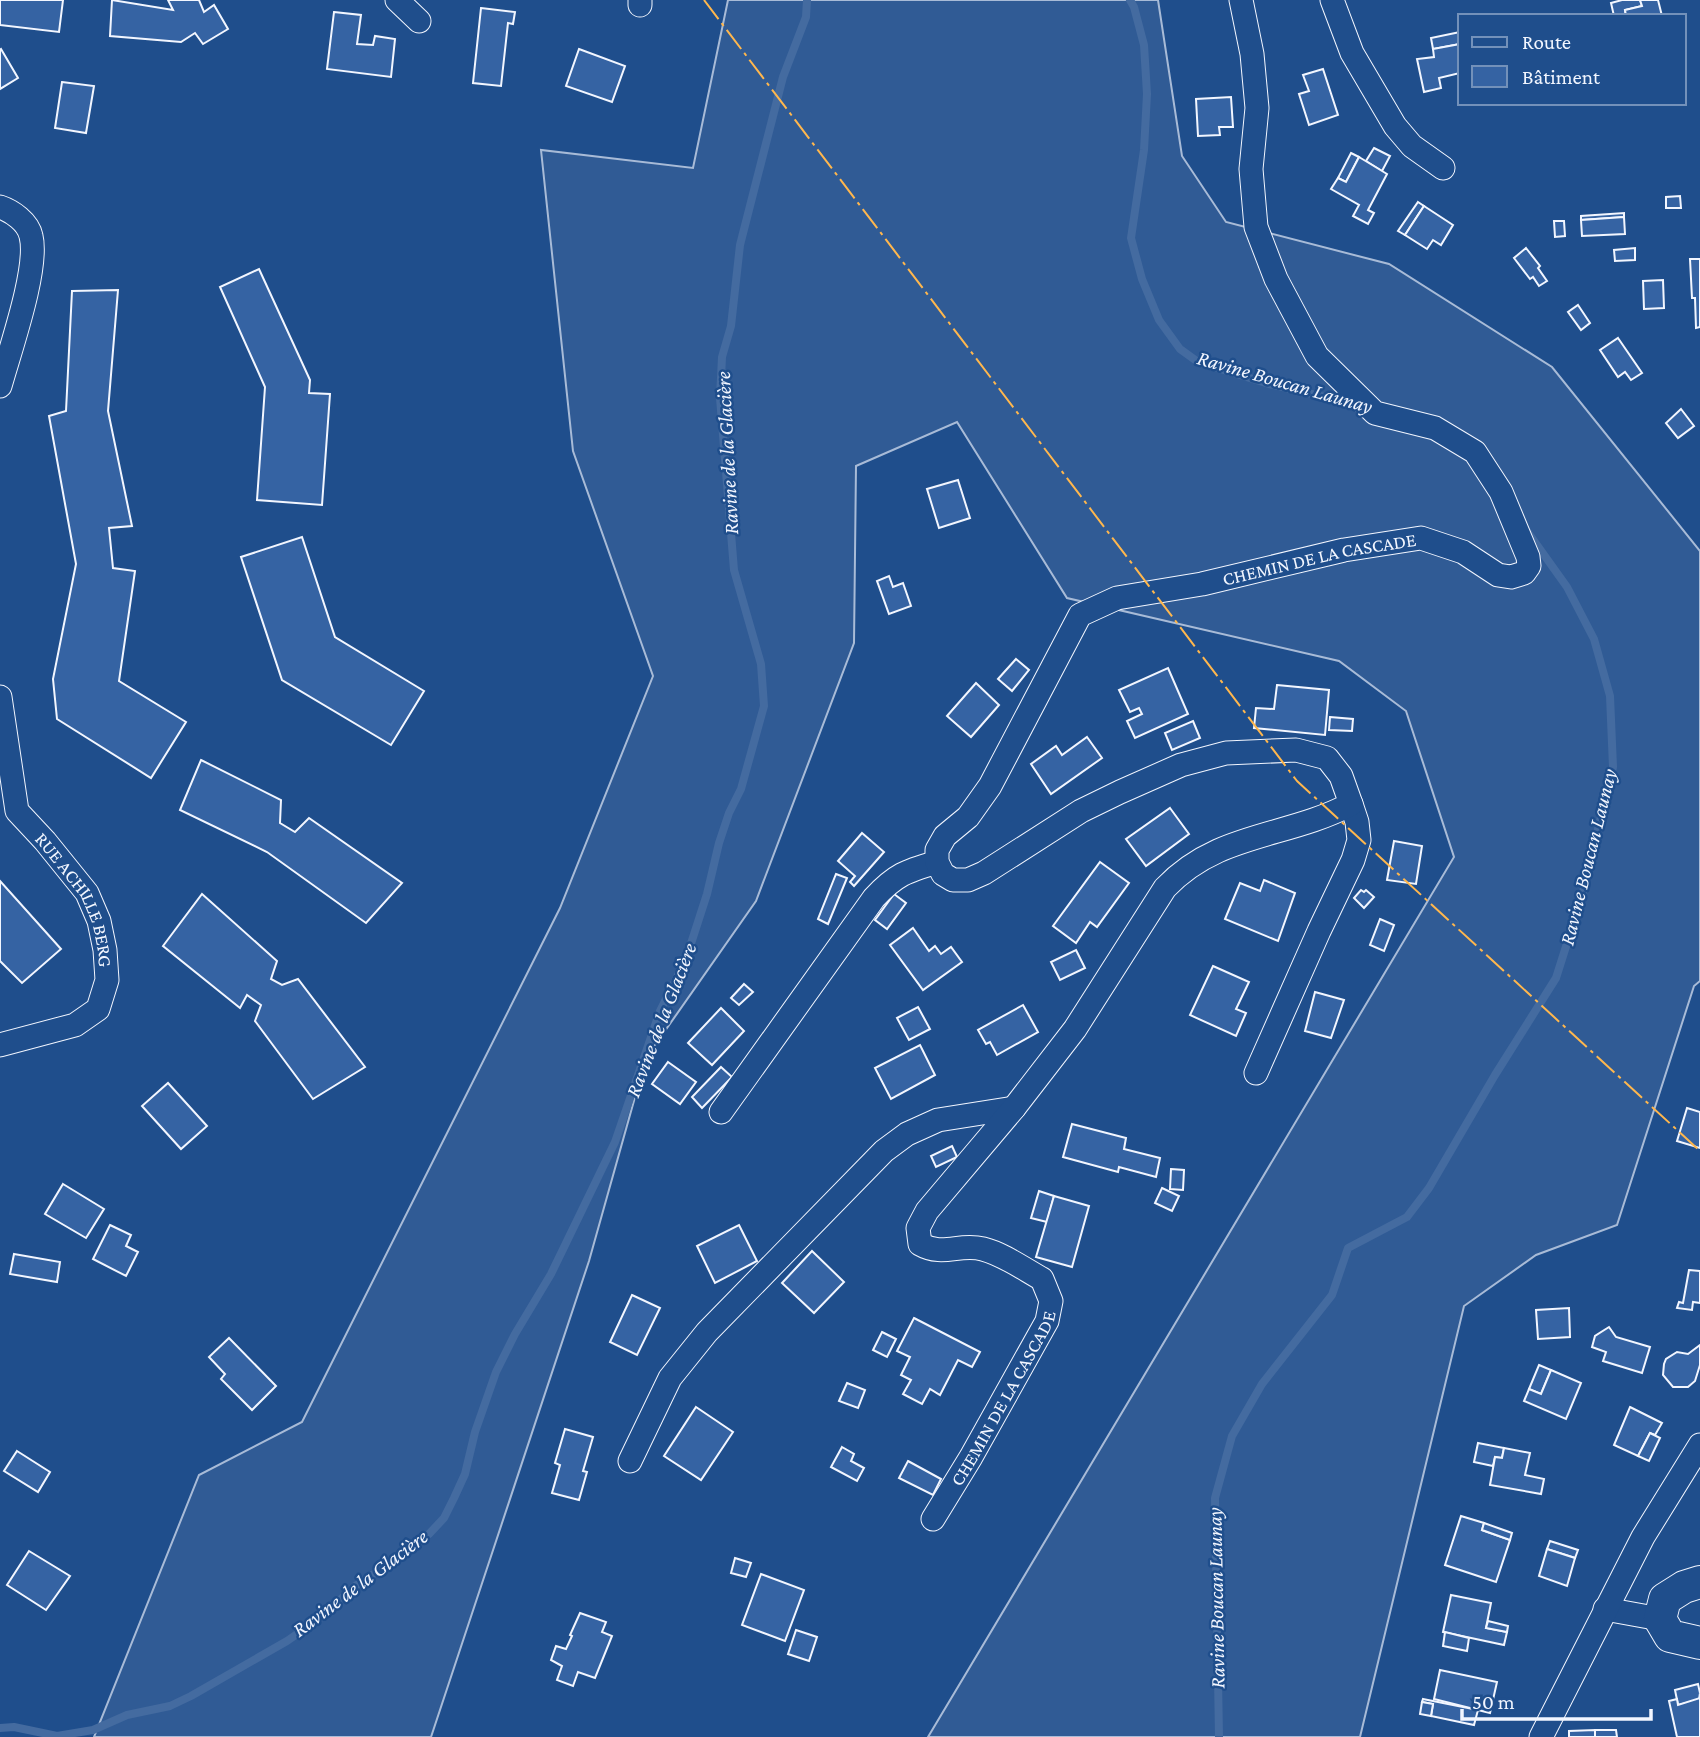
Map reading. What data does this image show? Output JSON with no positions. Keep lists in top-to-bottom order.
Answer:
{
  "streets": {
    "street": ["CHEMIN DE LA CASCADE", "RUE ACHILLE BERG"]
  },
  "water": ["Ravine Boucan Launay", "Ravine de la Glacière"],
  "legend": ["Route", "Bâtiment"],
  "scale_bar": "50 m"
}
